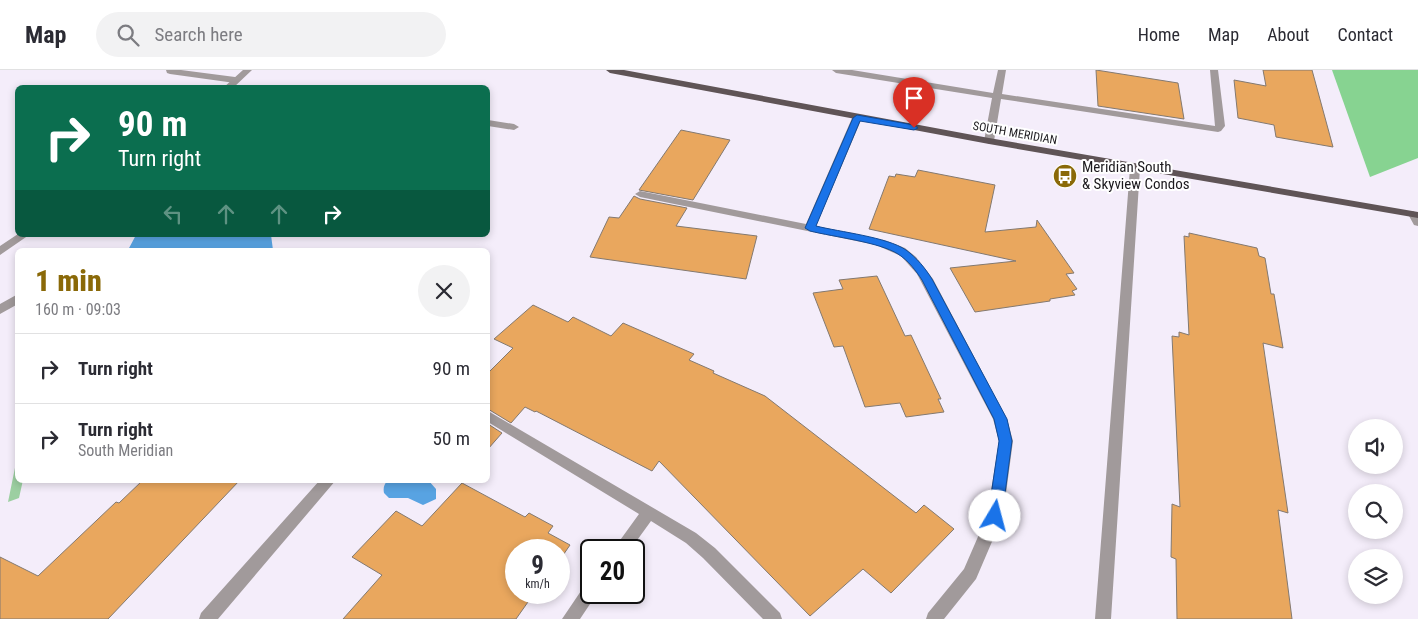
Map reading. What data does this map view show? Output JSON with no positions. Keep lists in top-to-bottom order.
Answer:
{
  "streets": {
    "main road": ["SOUTH MERIDIAN"]
  },
  "places": {
    "bus stop": ["Meridian South & Skyview Condos"]
  },
  "page": {
    "header": "Map",
    "search": "Search here",
    "nav": [
      "Home",
      "Map",
      "About",
      "Contact"
    ],
    "turn": ["90 m", "Turn right"],
    "heading": ["1 min", "160 m · 09:03"],
    "list": [
      {
        "name": "Turn right",
        "value": "90 m"
      },
      {
        "name": "Turn right",
        "note": "South Meridian",
        "value": "50 m"
      }
    ],
    "speed": "9 km/h",
    "limit": "20"
  }
}
